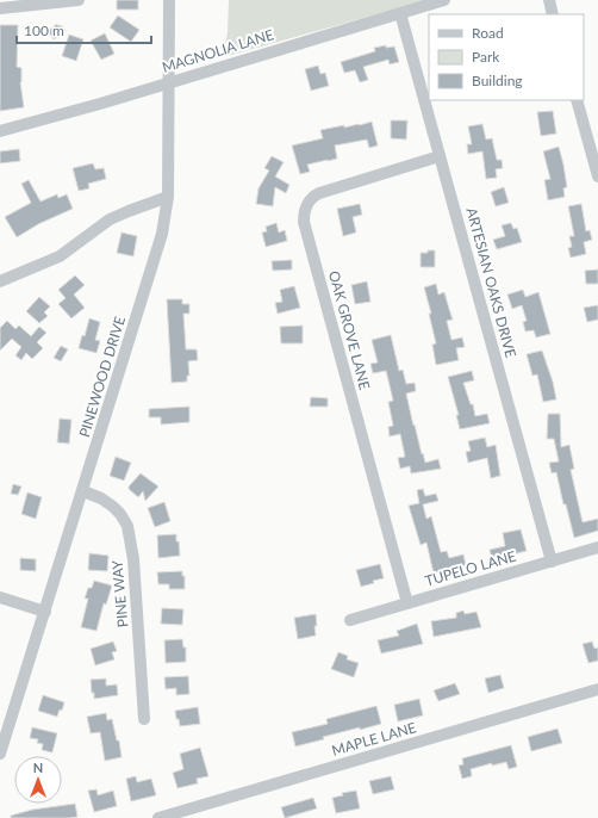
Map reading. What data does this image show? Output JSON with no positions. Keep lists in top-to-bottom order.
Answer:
{
  "streets": {
    "street": [
      "MAGNOLIA LANE",
      "ARTESIAN OAKS DRIVE",
      "OAK GROVE LANE",
      "PINEWOOD DRIVE",
      "TUPELO LANE",
      "PINE WAY",
      "MAPLE LANE"
    ]
  },
  "crossings": [
    ["MAGNOLIA LANE", "ARTESIAN OAKS DRIVE"],
    ["MAGNOLIA LANE", "PINEWOOD DRIVE"],
    ["ARTESIAN OAKS DRIVE", "OAK GROVE LANE"],
    ["ARTESIAN OAKS DRIVE", "TUPELO LANE"],
    ["OAK GROVE LANE", "TUPELO LANE"],
    ["PINEWOOD DRIVE", "PINE WAY"]
  ],
  "legend": ["Road", "Park", "Building"],
  "scale_bar": "100 m",
  "north": "top"
}
